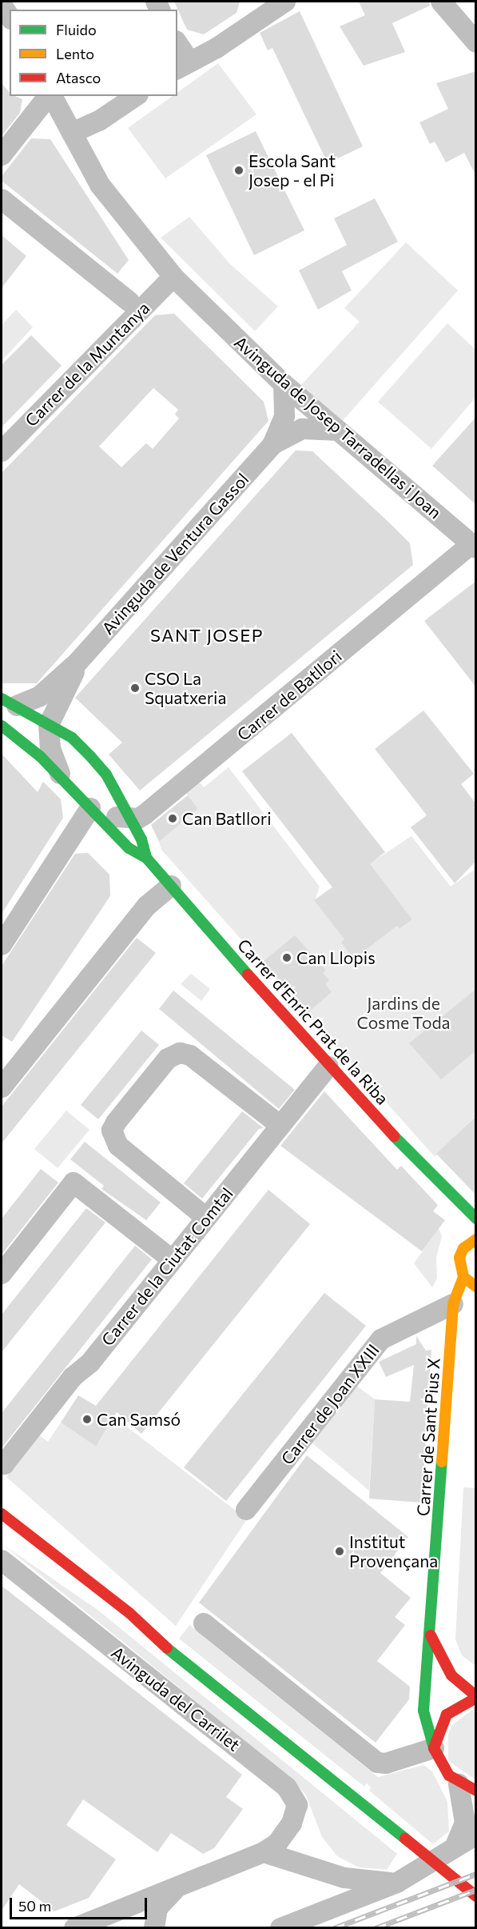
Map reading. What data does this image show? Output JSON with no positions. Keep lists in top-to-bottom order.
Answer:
{
  "streets": {
    "street": [
      "Carrer de la Muntanya",
      "Avinguda de Josep Tarradellas i Joan",
      "Avinguda de Ventura Gassol",
      "Carrer de Batllori",
      "Carrer d'Enric Prat de la Riba",
      "Carrer de la Ciutat Comtal",
      "Carrer de Joan XXIII",
      "Carrer de Sant Pius X",
      "Avinguda del Carrilet"
    ]
  },
  "crossings": [
    ["Carrer de la Muntanya", "Avinguda de Josep Tarradellas i Joan"],
    ["Avinguda de Josep Tarradellas i Joan", "Avinguda de Ventura Gassol"],
    ["Avinguda de Josep Tarradellas i Joan", "Carrer de Batllori"],
    ["Avinguda de Ventura Gassol", "Carrer d'Enric Prat de la Riba"],
    ["Carrer de Batllori", "Carrer d'Enric Prat de la Riba"],
    ["Carrer d'Enric Prat de la Riba", "Carrer de la Ciutat Comtal"],
    ["Carrer de Joan XXIII", "Carrer de Sant Pius X"]
  ],
  "districts": ["SANT JOSEP"],
  "parks": ["Jardins de Cosme Toda"],
  "places": [
    "Escola Sant Josep - el Pi",
    "CSO La Squatxeria",
    "Can Batllori",
    "Can Llopis",
    "Can Samsó",
    "Institut Provençana"
  ],
  "legend": ["Fluido", "Lento", "Atasco"],
  "scale_bar": "50 m"
}
